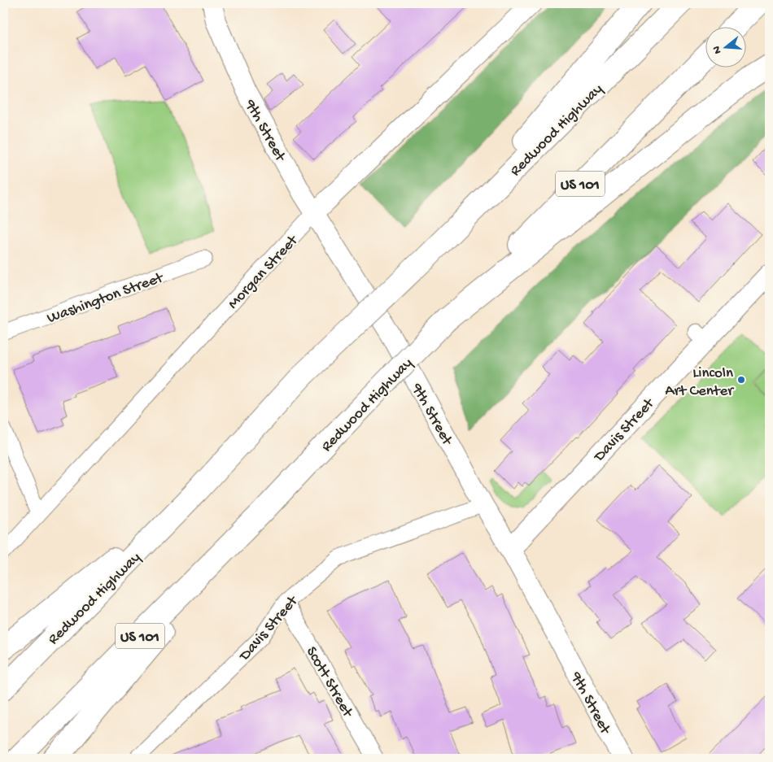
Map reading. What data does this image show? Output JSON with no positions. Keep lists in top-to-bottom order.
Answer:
{
  "streets": {
    "highway": ["Redwood Highway", "US 101"],
    "street": [
      "9th Street",
      "Morgan Street",
      "Washington Street",
      "Davis Street",
      "Scott Street"
    ]
  },
  "crossings": [
    ["9th Street", "Morgan Street"],
    ["9th Street", "Davis Street"],
    ["Davis Street", "Scott Street"]
  ],
  "places": ["Lincoln Art Center"],
  "north": "left"
}
